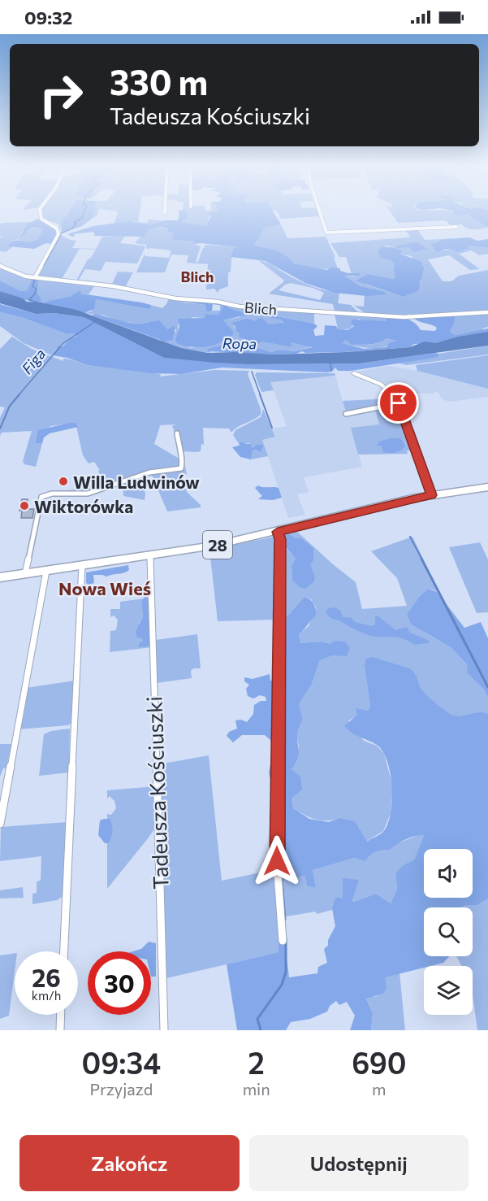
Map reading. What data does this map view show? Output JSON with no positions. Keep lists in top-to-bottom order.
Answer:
{
  "streets": {
    "main road": ["28"],
    "street": ["Blich", "Tadeusza Kościuszki"]
  },
  "crossings": [
    ["28", "Tadeusza Kościuszki"]
  ],
  "districts": ["Blich", "Nowa Wieś"],
  "water": ["Ropa", "Figa"],
  "places": ["Willa Ludwinów", "Wiktorówka"],
  "page": {
    "status": "09:32",
    "turn": ["330 m", "Tadeusza Kościuszki"],
    "speed": "26 km/h",
    "limit": "30",
    "eta": [
      "09:34",
      "Przyjazd",
      "2",
      "min",
      "690",
      "m"
    ],
    "buttons": ["Zakończ", "Udostępnij"]
  }
}
